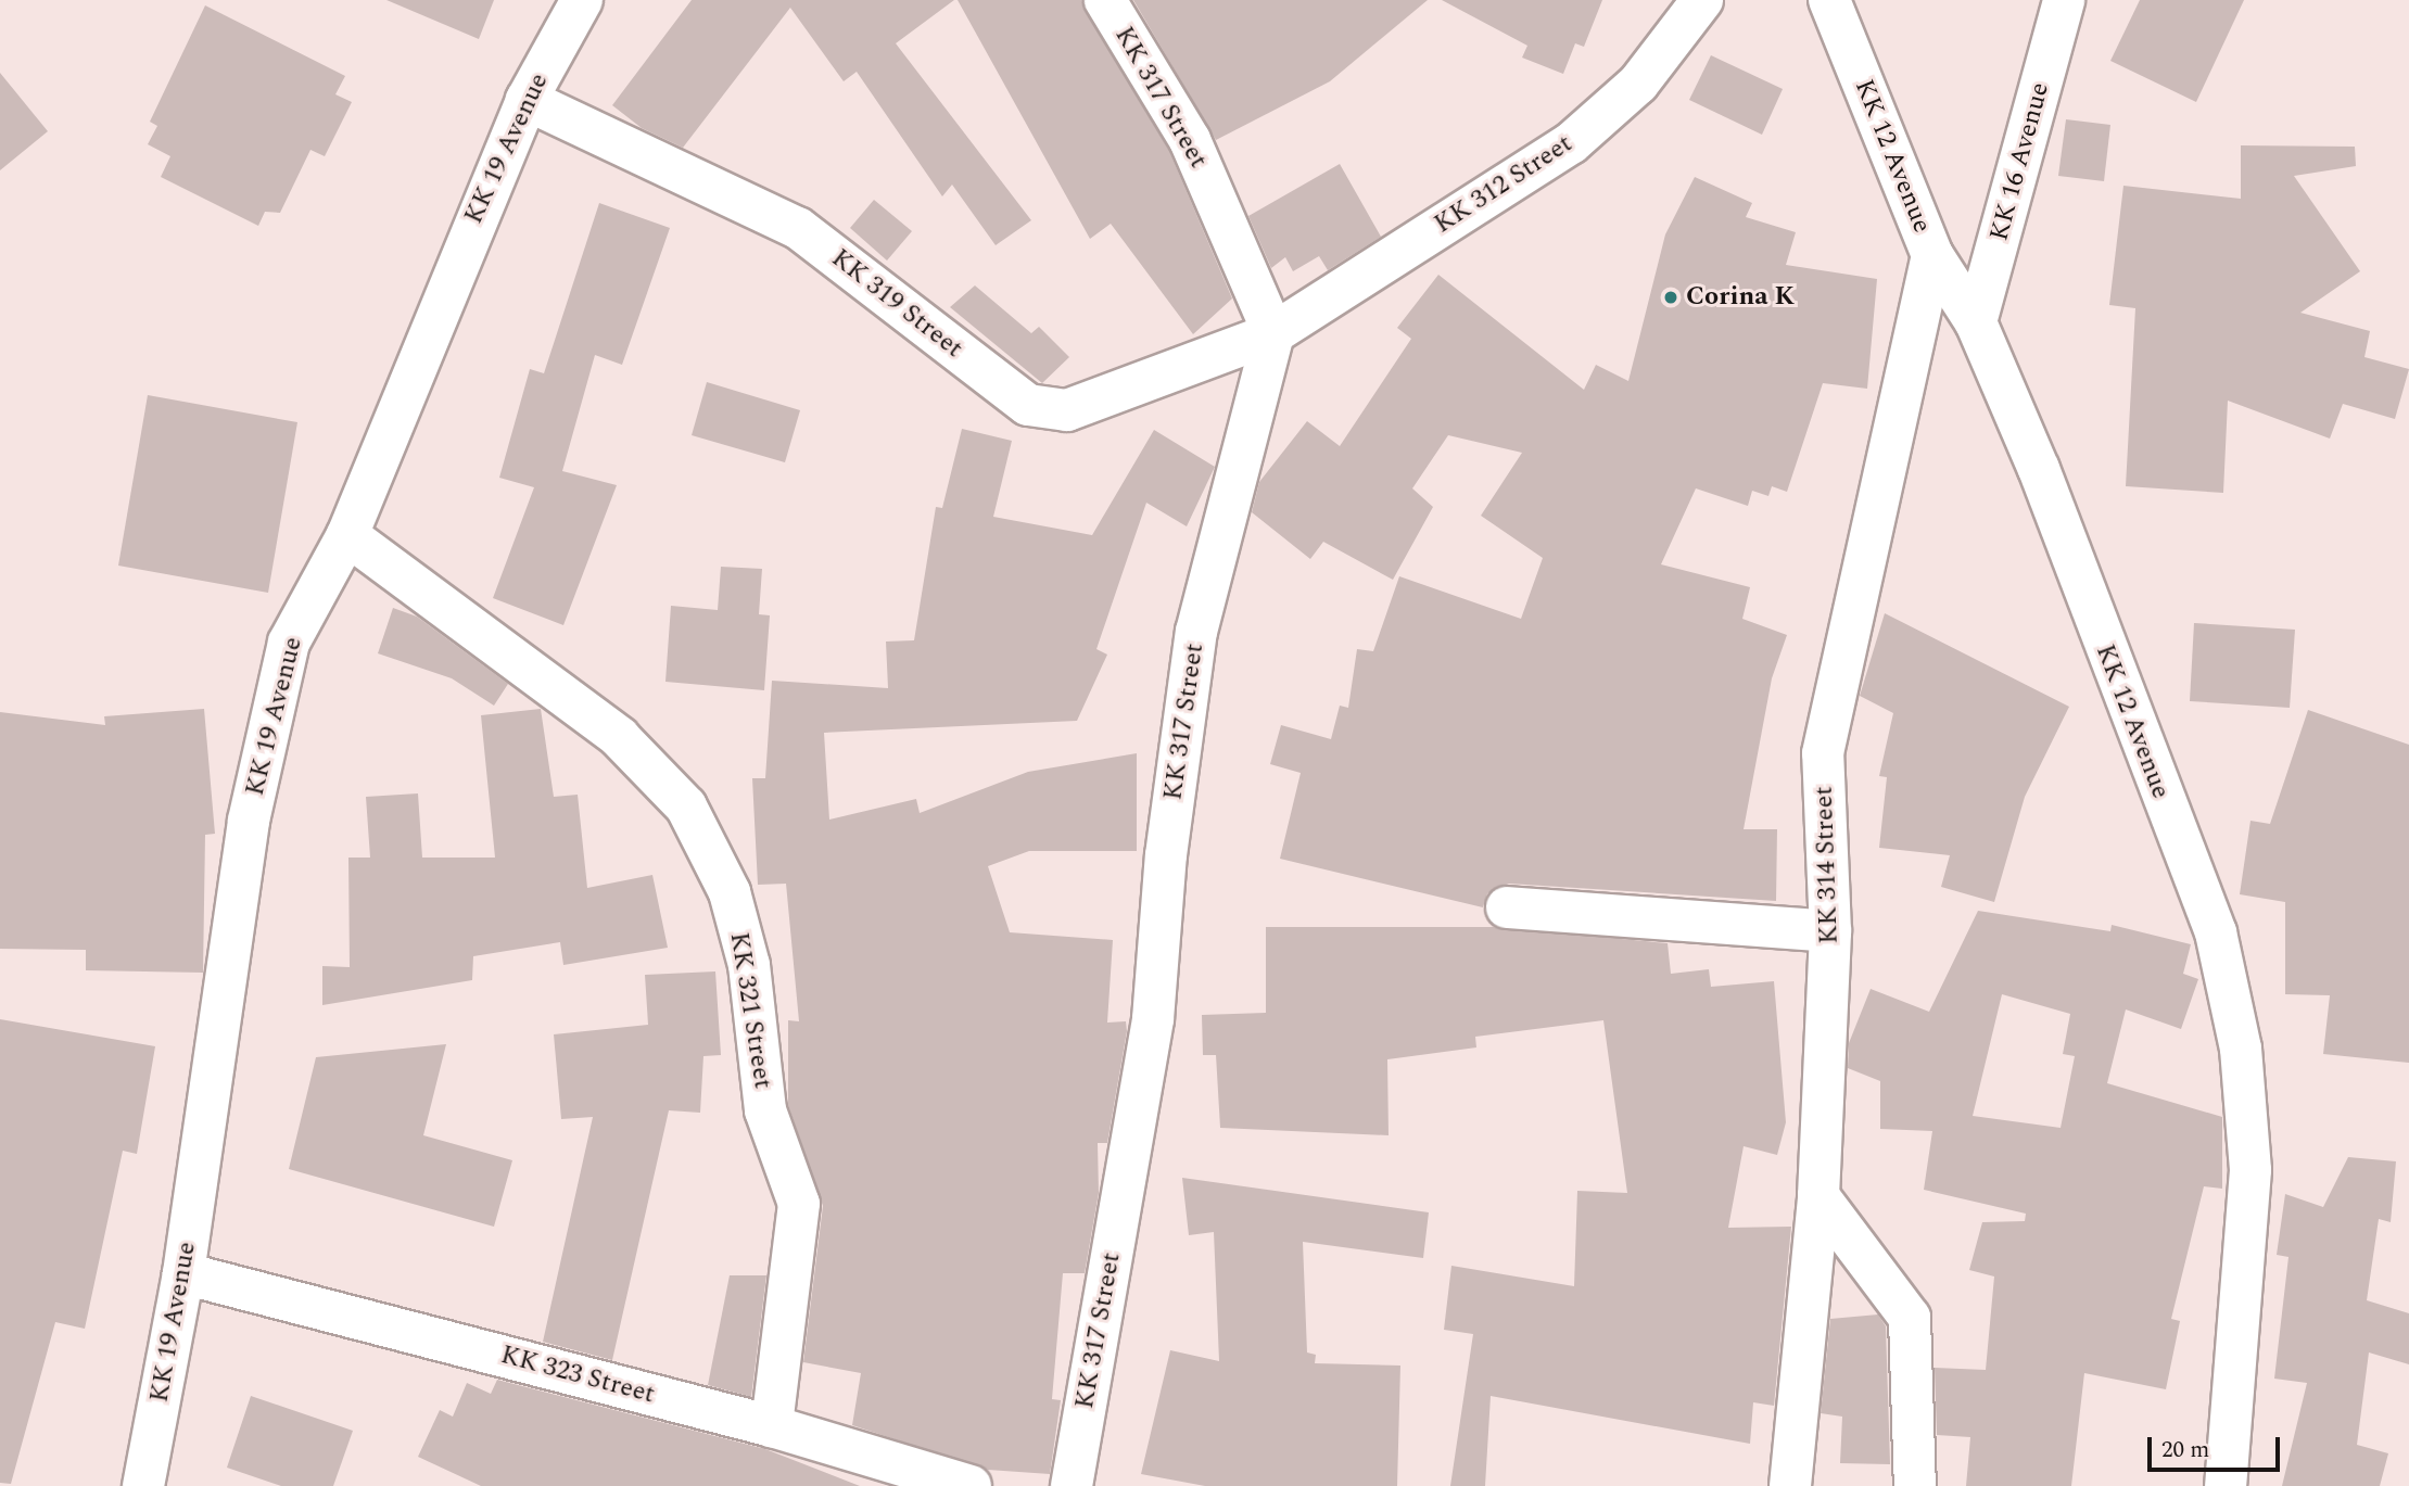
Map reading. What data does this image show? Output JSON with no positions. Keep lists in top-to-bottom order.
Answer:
{
  "streets": {
    "street": [
      "KK 317 Street",
      "KK 19 Avenue",
      "KK 12 Avenue",
      "KK 16 Avenue",
      "KK 312 Street",
      "KK 319 Street",
      "KK 314 Street",
      "KK 321 Street",
      "KK 323 Street"
    ]
  },
  "crossings": [
    ["KK 317 Street", "KK 312 Street"],
    ["KK 317 Street", "KK 319 Street"],
    ["KK 19 Avenue", "KK 319 Street"],
    ["KK 19 Avenue", "KK 321 Street"],
    ["KK 19 Avenue", "KK 323 Street"],
    ["KK 12 Avenue", "KK 16 Avenue"],
    ["KK 12 Avenue", "KK 314 Street"],
    ["KK 312 Street", "KK 319 Street"],
    ["KK 321 Street", "KK 323 Street"]
  ],
  "places": ["Corina K"],
  "scale_bar": "20 m"
}
